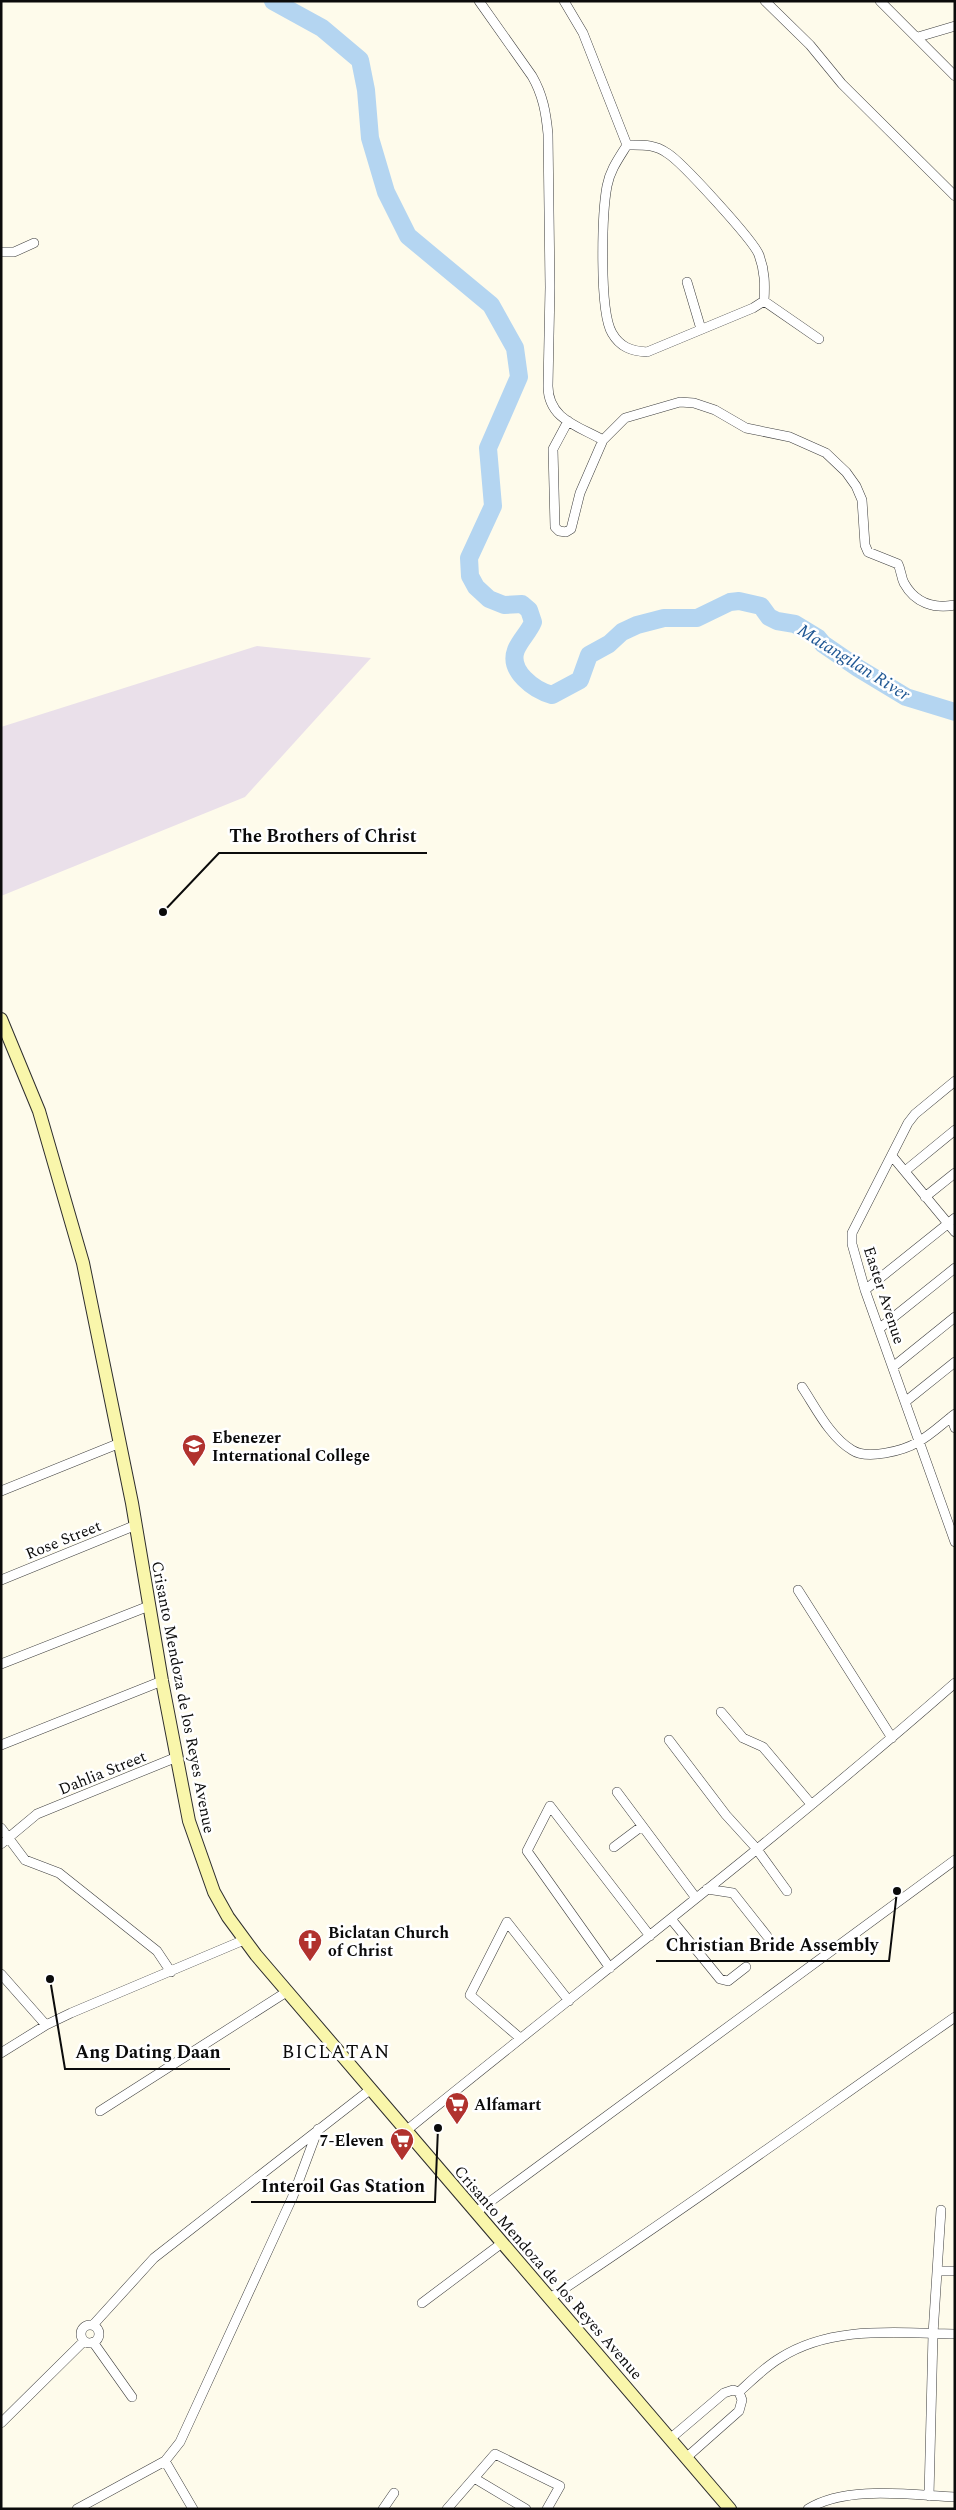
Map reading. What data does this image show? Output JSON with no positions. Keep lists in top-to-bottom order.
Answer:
{
  "streets": {
    "main road": ["Crisanto Mendoza de los Reyes Avenue"],
    "street": ["Easter Avenue", "Rose Street", "Dahlia Street"]
  },
  "crossings": [
    ["Rose Street", "Crisanto Mendoza de los Reyes Avenue"],
    ["Crisanto Mendoza de los Reyes Avenue", "Dahlia Street"]
  ],
  "districts": ["BICLATAN"],
  "water": ["Matangilan River"],
  "places": {
    "other": [
      "The Brothers of Christ",
      "Christian Bride Assembly",
      "Ang Dating Daan",
      "Interoil Gas Station"
    ],
    "school or university": ["Ebenezer International College"],
    "church": ["Biclatan Church of Christ"],
    "supermarket": ["Alfamart", "7-Eleven"]
  }
}
